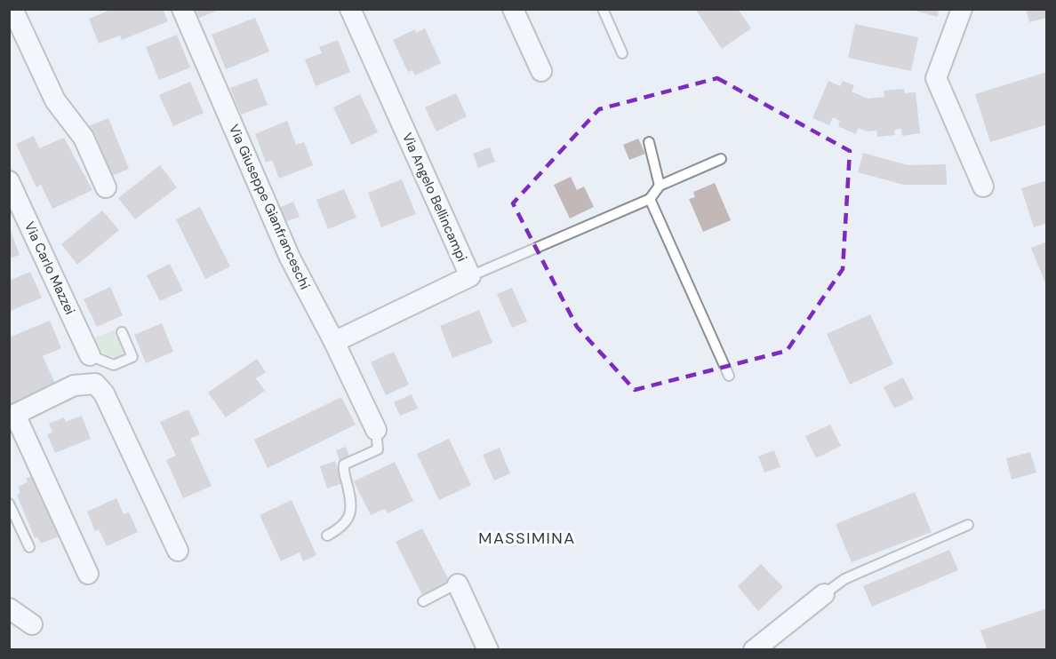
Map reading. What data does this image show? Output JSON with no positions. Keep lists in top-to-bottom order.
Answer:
{
  "streets": {
    "street": ["Via Angelo Bellincampi", "Via Giuseppe Gianfranceschi", "Via Carlo Mazzei"]
  },
  "crossings": [
    ["Via Angelo Bellincampi", "Via Giuseppe Gianfranceschi"]
  ],
  "districts": ["MASSIMINA"]
}
